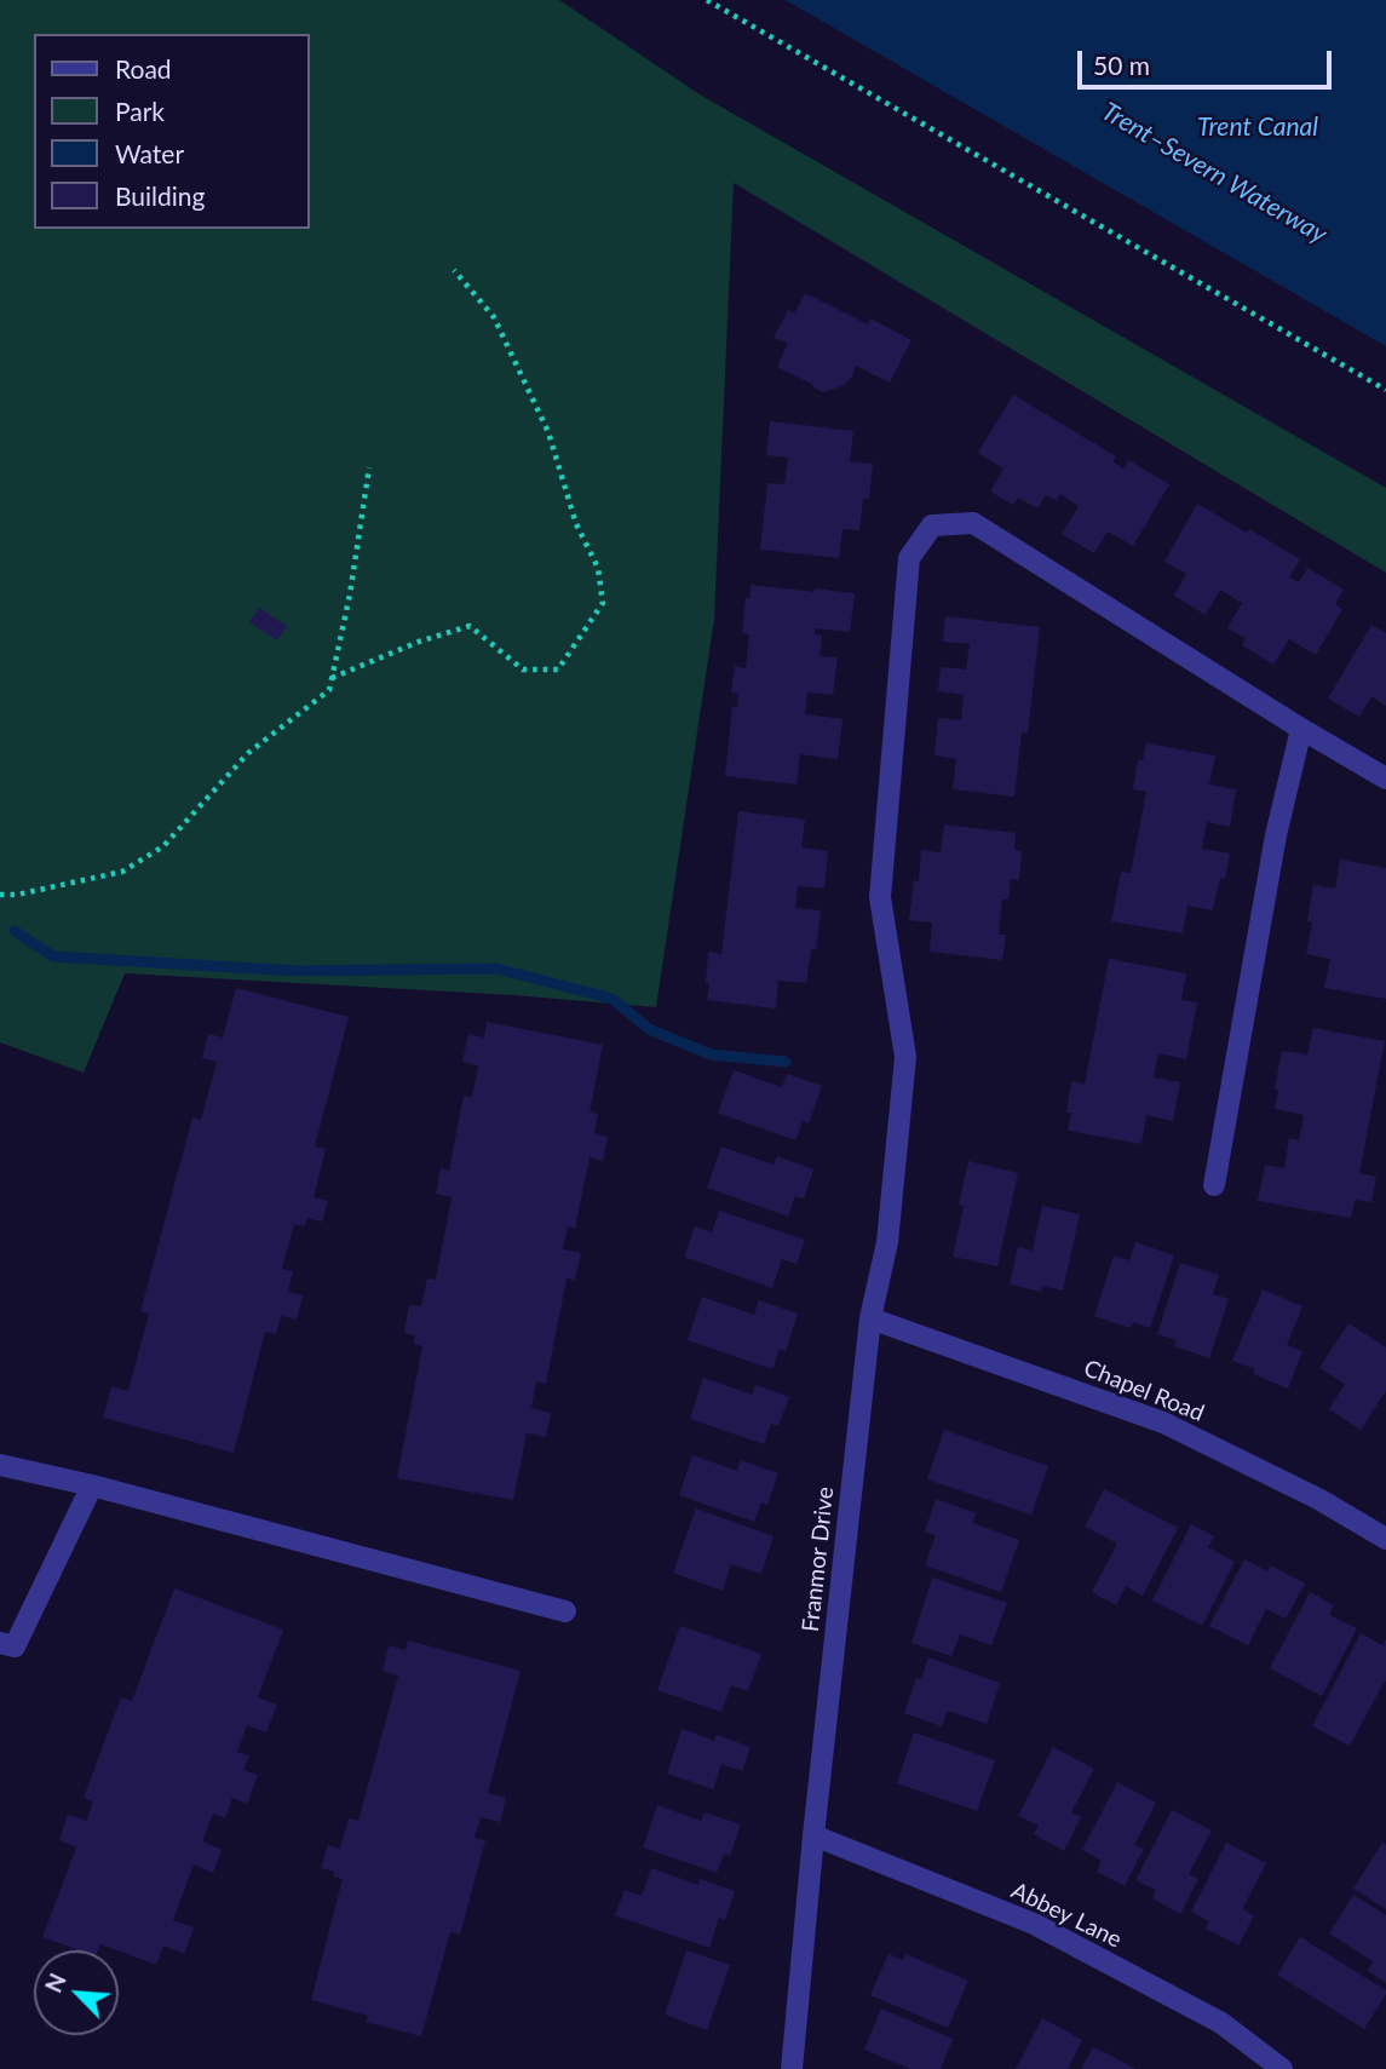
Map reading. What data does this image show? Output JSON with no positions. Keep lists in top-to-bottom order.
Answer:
{
  "streets": {
    "street": ["Chapel Road", "Franmor Drive", "Abbey Lane"]
  },
  "crossings": [
    ["Chapel Road", "Franmor Drive"],
    ["Franmor Drive", "Abbey Lane"]
  ],
  "water": ["Trent Canal", "Trent–Severn Waterway"],
  "legend": [
    "Road",
    "Park",
    "Water",
    "Building"
  ],
  "scale_bar": "50 m",
  "north": "top left"
}
